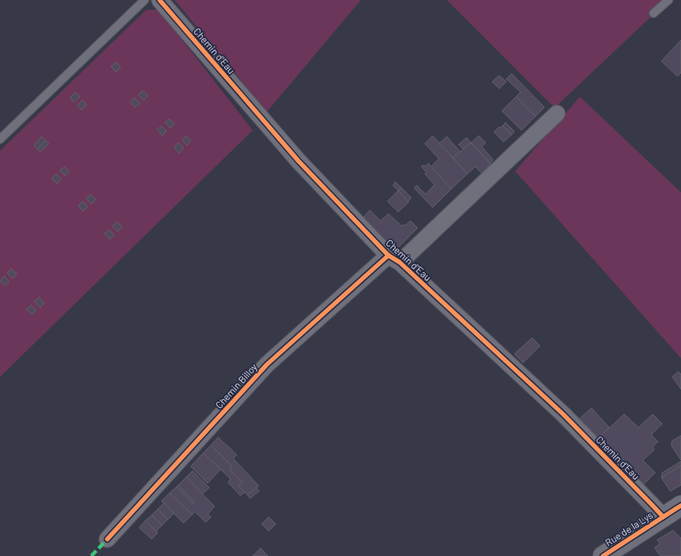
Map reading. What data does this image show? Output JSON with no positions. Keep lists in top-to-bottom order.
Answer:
{
  "streets": {
    "main road": ["Rue de la Lys"],
    "street": ["Chemin d'Eau", "Chemin Billoy"]
  },
  "crossings": [
    ["Chemin d'Eau", "Chemin Billoy"],
    ["Chemin d'Eau", "Rue de la Lys"]
  ]
}
